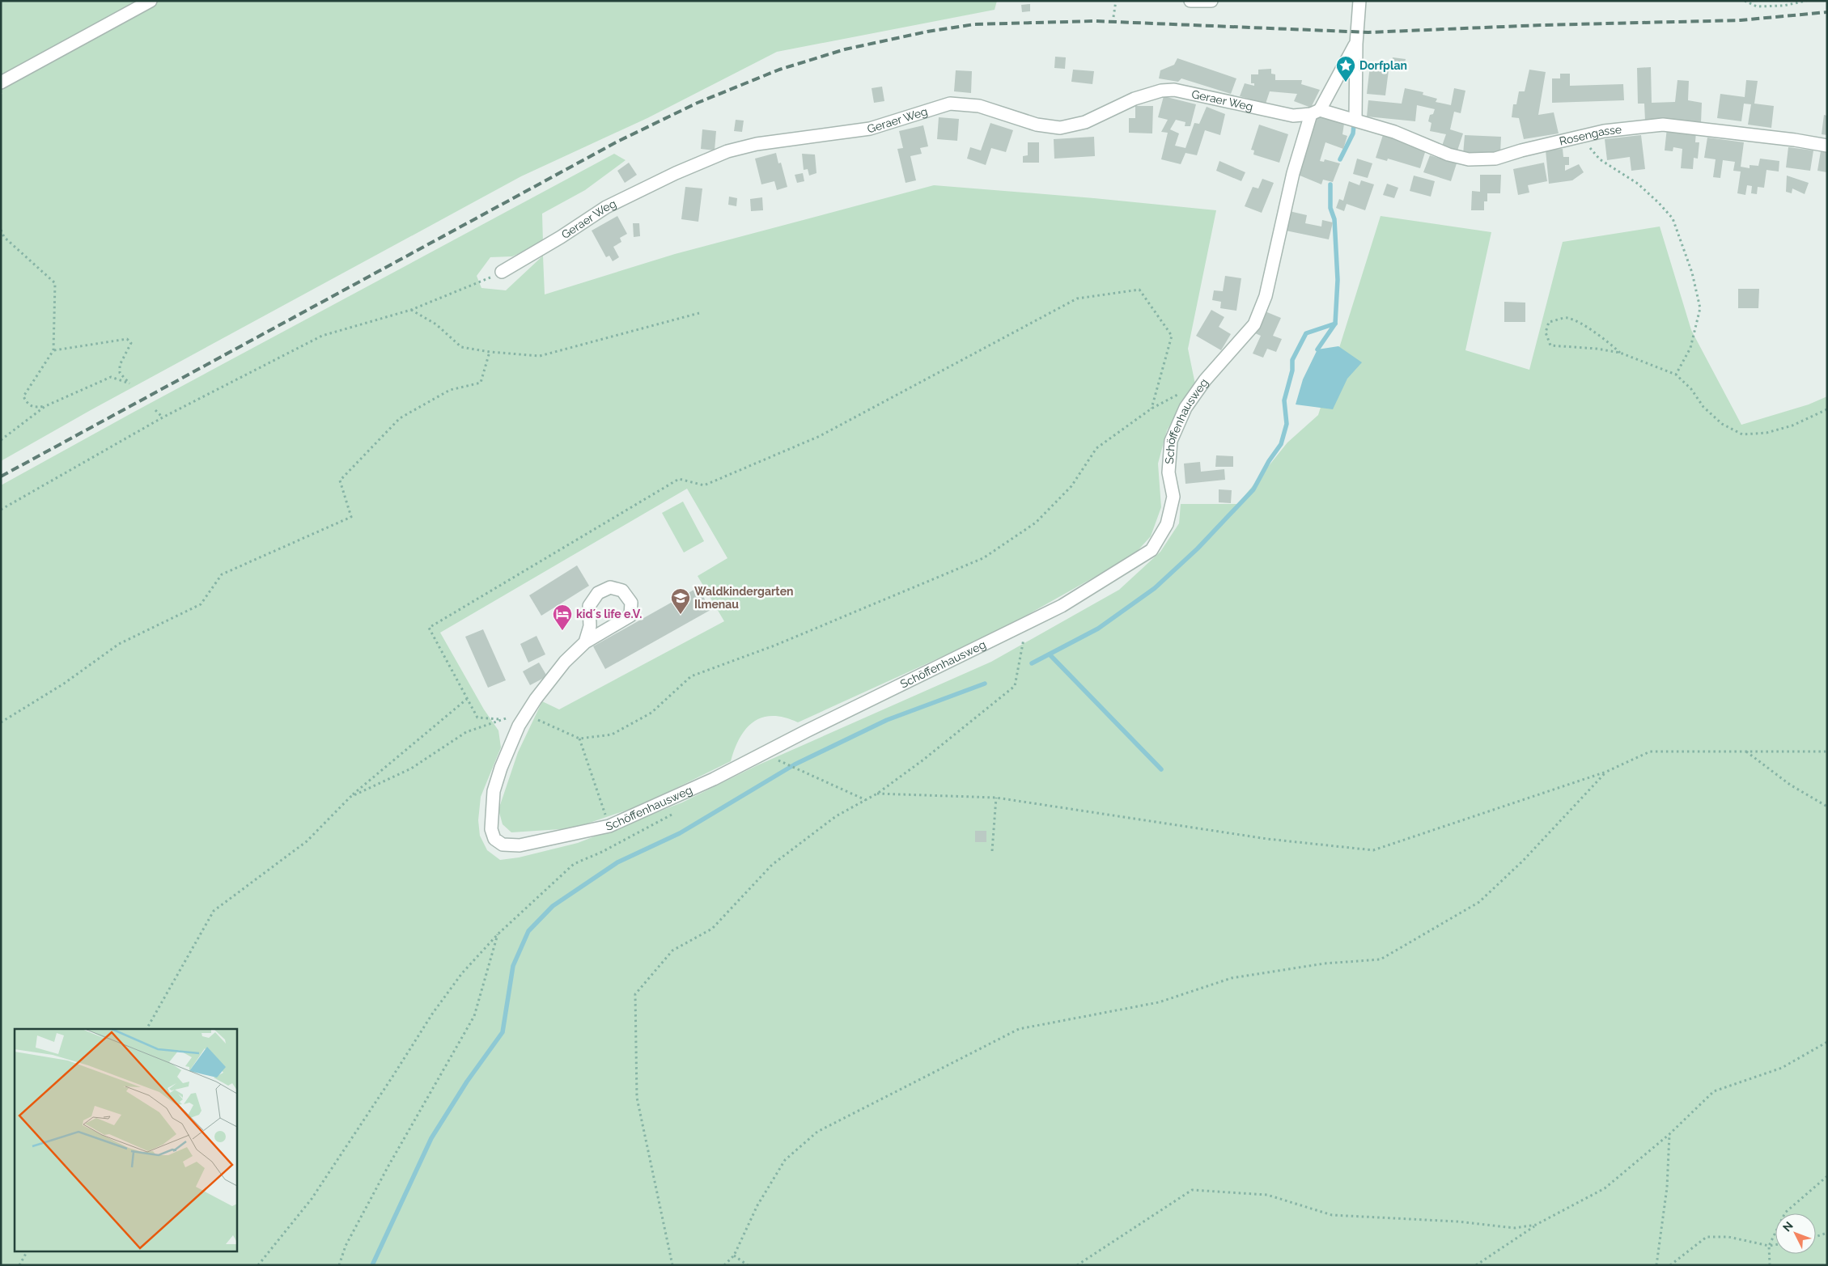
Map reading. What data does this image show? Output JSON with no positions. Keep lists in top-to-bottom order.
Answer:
{
  "streets": {
    "street": ["Geraer Weg", "Rosengasse", "Schöffenhausweg"]
  },
  "crossings": [
    ["Geraer Weg", "Schöffenhausweg"]
  ],
  "places": {
    "place": ["Dorfplan"],
    "school or university": ["Waldkindergarten Ilmenau"],
    "hotel": ["kid´s life e.V."]
  },
  "north": "top left"
}
